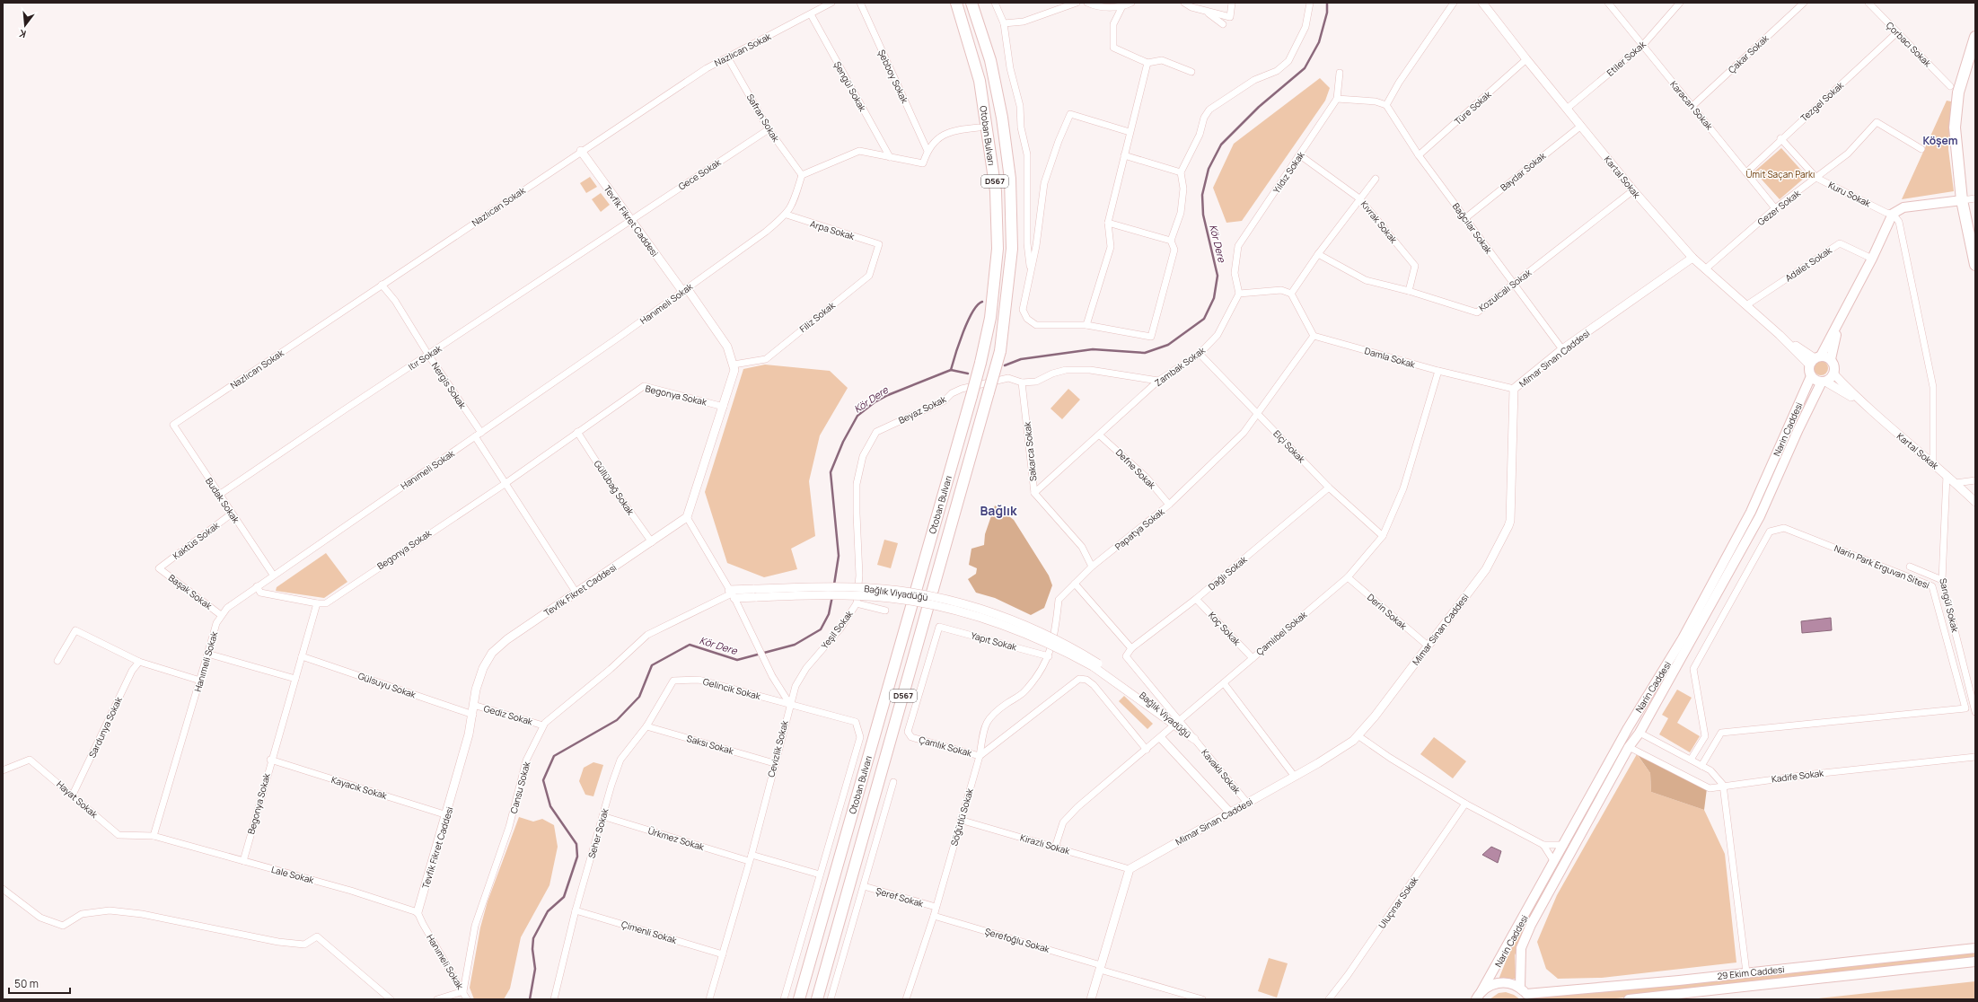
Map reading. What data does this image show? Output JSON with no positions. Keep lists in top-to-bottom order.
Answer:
{
  "streets": {
    "main road": [
      "Otoban Bulvarı",
      "D567",
      "Narin Caddesi",
      "29 Ekim Caddesi"
    ],
    "street": [
      "Çorbacı Sokak",
      "Nazlıcan Sokak",
      "Çakar Sokak",
      "Etiler Sokak",
      "Şebboy Sokak",
      "Şengül Sokak",
      "Tezgel Sokak",
      "Karacan Sokak",
      "Türe Sokak",
      "Safran Sokak",
      "Baydar Sokak",
      "Yıldız Sokak",
      "Gece Sokak",
      "Kartal Sokak",
      "Kuru Sokak",
      "Gezer Sokak",
      "Tevfik Fikret Caddesi",
      "Kıvrak Sokak",
      "Bağcılar Sokak",
      "Arpa Sokak",
      "Adalet Sokak",
      "Kozulcalı Sokak",
      "Hanımeli Sokak",
      "Filiz Sokak",
      "Itır Sokak",
      "Damla Sokak",
      "Mimar Sinan Caddesi",
      "Zambak Sokak",
      "Nergis Sokak",
      "Begonya Sokak",
      "Beyaz Sokak",
      "Elçi Sokak",
      "Sakarca Sokak",
      "Defne Sokak",
      "Güllübağ Sokak",
      "Budak Sokak",
      "Papatya Sokak",
      "Kaktüs Sokak",
      "Narin Park Erguvan Sitesi",
      "Dağlı Sokak",
      "Başak Sokak",
      "Bağlık Viyadüğü",
      "Sarıgül Sokak",
      "Derin Sokak",
      "Koç Sokak",
      "Yeşil Sokak",
      "Çamlıbel Sokak",
      "Yapıt Sokak",
      "Gülsuyu Sokak",
      "Gelincik Sokak",
      "Gediz Sokak",
      "Sardunya Sokak",
      "Saksı Sokak",
      "Çamlık Sokak",
      "Cevizlik Sokak",
      "Kavaklı Sokak",
      "Kadife Sokak",
      "Kayacık Sokak",
      "Cansu Sokak",
      "Hayat Sokak",
      "Söğütlü Sokak",
      "Seher Sokak",
      "Ürkmez Sokak",
      "Kirazlı Sokak",
      "Lale Sokak",
      "Şeref Sokak",
      "Uluçınar Sokak",
      "Çimenli Sokak",
      "Şerefoğlu Sokak"
    ]
  },
  "crossings": [
    ["Çorbacı Sokak", "Tezgel Sokak"],
    ["Nazlıcan Sokak", "Şengül Sokak"],
    ["Nazlıcan Sokak", "Safran Sokak"],
    ["Nazlıcan Sokak", "Tevfik Fikret Caddesi"],
    ["Nazlıcan Sokak", "Nergis Sokak"],
    ["Nazlıcan Sokak", "Budak Sokak"],
    ["Çakar Sokak", "Karacan Sokak"],
    ["Etiler Sokak", "Karacan Sokak"],
    ["Etiler Sokak", "Kartal Sokak"],
    ["Tezgel Sokak", "Karacan Sokak"],
    ["Tezgel Sokak", "Kuru Sokak"],
    ["Karacan Sokak", "Gezer Sokak"],
    ["Türe Sokak", "Kartal Sokak"],
    ["Türe Sokak", "Bağcılar Sokak"],
    ["Safran Sokak", "Gece Sokak"],
    ["Safran Sokak", "Hanımeli Sokak"],
    ["Baydar Sokak", "Kartal Sokak"],
    ["Baydar Sokak", "Bağcılar Sokak"],
    ["Yıldız Sokak", "Kıvrak Sokak"],
    ["Yıldız Sokak", "Zambak Sokak"],
    ["Gece Sokak", "Tevfik Fikret Caddesi"],
    ["Gece Sokak", "Itır Sokak"],
    ["Kartal Sokak", "Gezer Sokak"],
    ["Kartal Sokak", "Adalet Sokak"],
    ["Kartal Sokak", "Kozulcalı Sokak"],
    ["Kartal Sokak", "Mimar Sinan Caddesi"],
    ["Kartal Sokak", "Narin Caddesi"],
    ["Kartal Sokak", "Sarıgül Sokak"],
    ["Kuru Sokak", "Gezer Sokak"],
    ["Tevfik Fikret Caddesi", "Hanımeli Sokak"],
    ["Tevfik Fikret Caddesi", "Filiz Sokak"],
    ["Tevfik Fikret Caddesi", "Itır Sokak"],
    ["Tevfik Fikret Caddesi", "Begonya Sokak"],
    ["Tevfik Fikret Caddesi", "Güllübağ Sokak"],
    ["Tevfik Fikret Caddesi", "Gülsuyu Sokak"],
    ["Tevfik Fikret Caddesi", "Gediz Sokak"],
    ["Tevfik Fikret Caddesi", "Kayacık Sokak"],
    ["Tevfik Fikret Caddesi", "Lale Sokak"],
    ["Kıvrak Sokak", "Kozulcalı Sokak"],
    ["Bağcılar Sokak", "Kozulcalı Sokak"],
    ["Bağcılar Sokak", "Mimar Sinan Caddesi"],
    ["Arpa Sokak", "Hanımeli Sokak"],
    ["Arpa Sokak", "Filiz Sokak"],
    ["Hanımeli Sokak", "Nergis Sokak"],
    ["Hanımeli Sokak", "Budak Sokak"],
    ["Hanımeli Sokak", "Başak Sokak"],
    ["Hanımeli Sokak", "Cansu Sokak"],
    ["Hanımeli Sokak", "Hayat Sokak"],
    ["Hanımeli Sokak", "Lale Sokak"],
    ["Itır Sokak", "Nergis Sokak"],
    ["Itır Sokak", "Budak Sokak"],
    ["Damla Sokak", "Mimar Sinan Caddesi"],
    ["Damla Sokak", "Papatya Sokak"],
    ["Damla Sokak", "Çamlıbel Sokak"],
    ["Mimar Sinan Caddesi", "Derin Sokak"],
    ["Mimar Sinan Caddesi", "Kavaklı Sokak"],
    ["Mimar Sinan Caddesi", "Kirazlı Sokak"],
    ["Zambak Sokak", "Elçi Sokak"],
    ["Zambak Sokak", "Sakarca Sokak"],
    ["Zambak Sokak", "Defne Sokak"],
    ["Begonya Sokak", "Güllübağ Sokak"],
    ["Begonya Sokak", "Gülsuyu Sokak"],
    ["Begonya Sokak", "Kayacık Sokak"],
    ["Begonya Sokak", "Lale Sokak"],
    ["Beyaz Sokak", "Sakarca Sokak"],
    ["Beyaz Sokak", "Yeşil Sokak"],
    ["Narin Caddesi", "Kadife Sokak"],
    ["Narin Caddesi", "29 Ekim Caddesi"],
    ["Elçi Sokak", "Papatya Sokak"],
    ["Elçi Sokak", "Dağlı Sokak"],
    ["Elçi Sokak", "Çamlıbel Sokak"],
    ["Sakarca Sokak", "Papatya Sokak"],
    ["Defne Sokak", "Papatya Sokak"],
    ["Budak Sokak", "Kaktüs Sokak"],
    ["Papatya Sokak", "Yapıt Sokak"],
    ["Papatya Sokak", "Söğütlü Sokak"],
    ["Kaktüs Sokak", "Başak Sokak"],
    ["Dağlı Sokak", "Bağlık Viyadüğü"],
    ["Dağlı Sokak", "Koç Sokak"],
    ["Dağlı Sokak", "Çamlıbel Sokak"],
    ["Bağlık Viyadüğü", "Çamlıbel Sokak"],
    ["Bağlık Viyadüğü", "Kavaklı Sokak"],
    ["Bağlık Viyadüğü", "Cansu Sokak"],
    ["Derin Sokak", "Çamlıbel Sokak"],
    ["Koç Sokak", "Çamlıbel Sokak"],
    ["Yeşil Sokak", "Gelincik Sokak"],
    ["Yeşil Sokak", "Cevizlik Sokak"],
    ["Çamlıbel Sokak", "Kirazlı Sokak"],
    ["Yapıt Sokak", "Çamlık Sokak"],
    ["Gelincik Sokak", "Cevizlik Sokak"],
    ["Gelincik Sokak", "Seher Sokak"],
    ["Gediz Sokak", "Cansu Sokak"],
    ["Sardunya Sokak", "Hayat Sokak"],
    ["Saksı Sokak", "Cevizlik Sokak"],
    ["Saksı Sokak", "Seher Sokak"],
    ["Çamlık Sokak", "Söğütlü Sokak"],
    ["Cevizlik Sokak", "Ürkmez Sokak"],
    ["Cevizlik Sokak", "Çimenli Sokak"],
    ["Hayat Sokak", "Lale Sokak"],
    ["Söğütlü Sokak", "Kirazlı Sokak"],
    ["Söğütlü Sokak", "Şeref Sokak"],
    ["Söğütlü Sokak", "Şerefoğlu Sokak"],
    ["Seher Sokak", "Ürkmez Sokak"],
    ["Seher Sokak", "Çimenli Sokak"]
  ],
  "districts": ["Köşem", "Bağlık"],
  "water": ["Kör Dere"],
  "parks": ["Ümit Saçan Parkı"],
  "scale_bar": "50 m",
  "north": "bottom"
}
